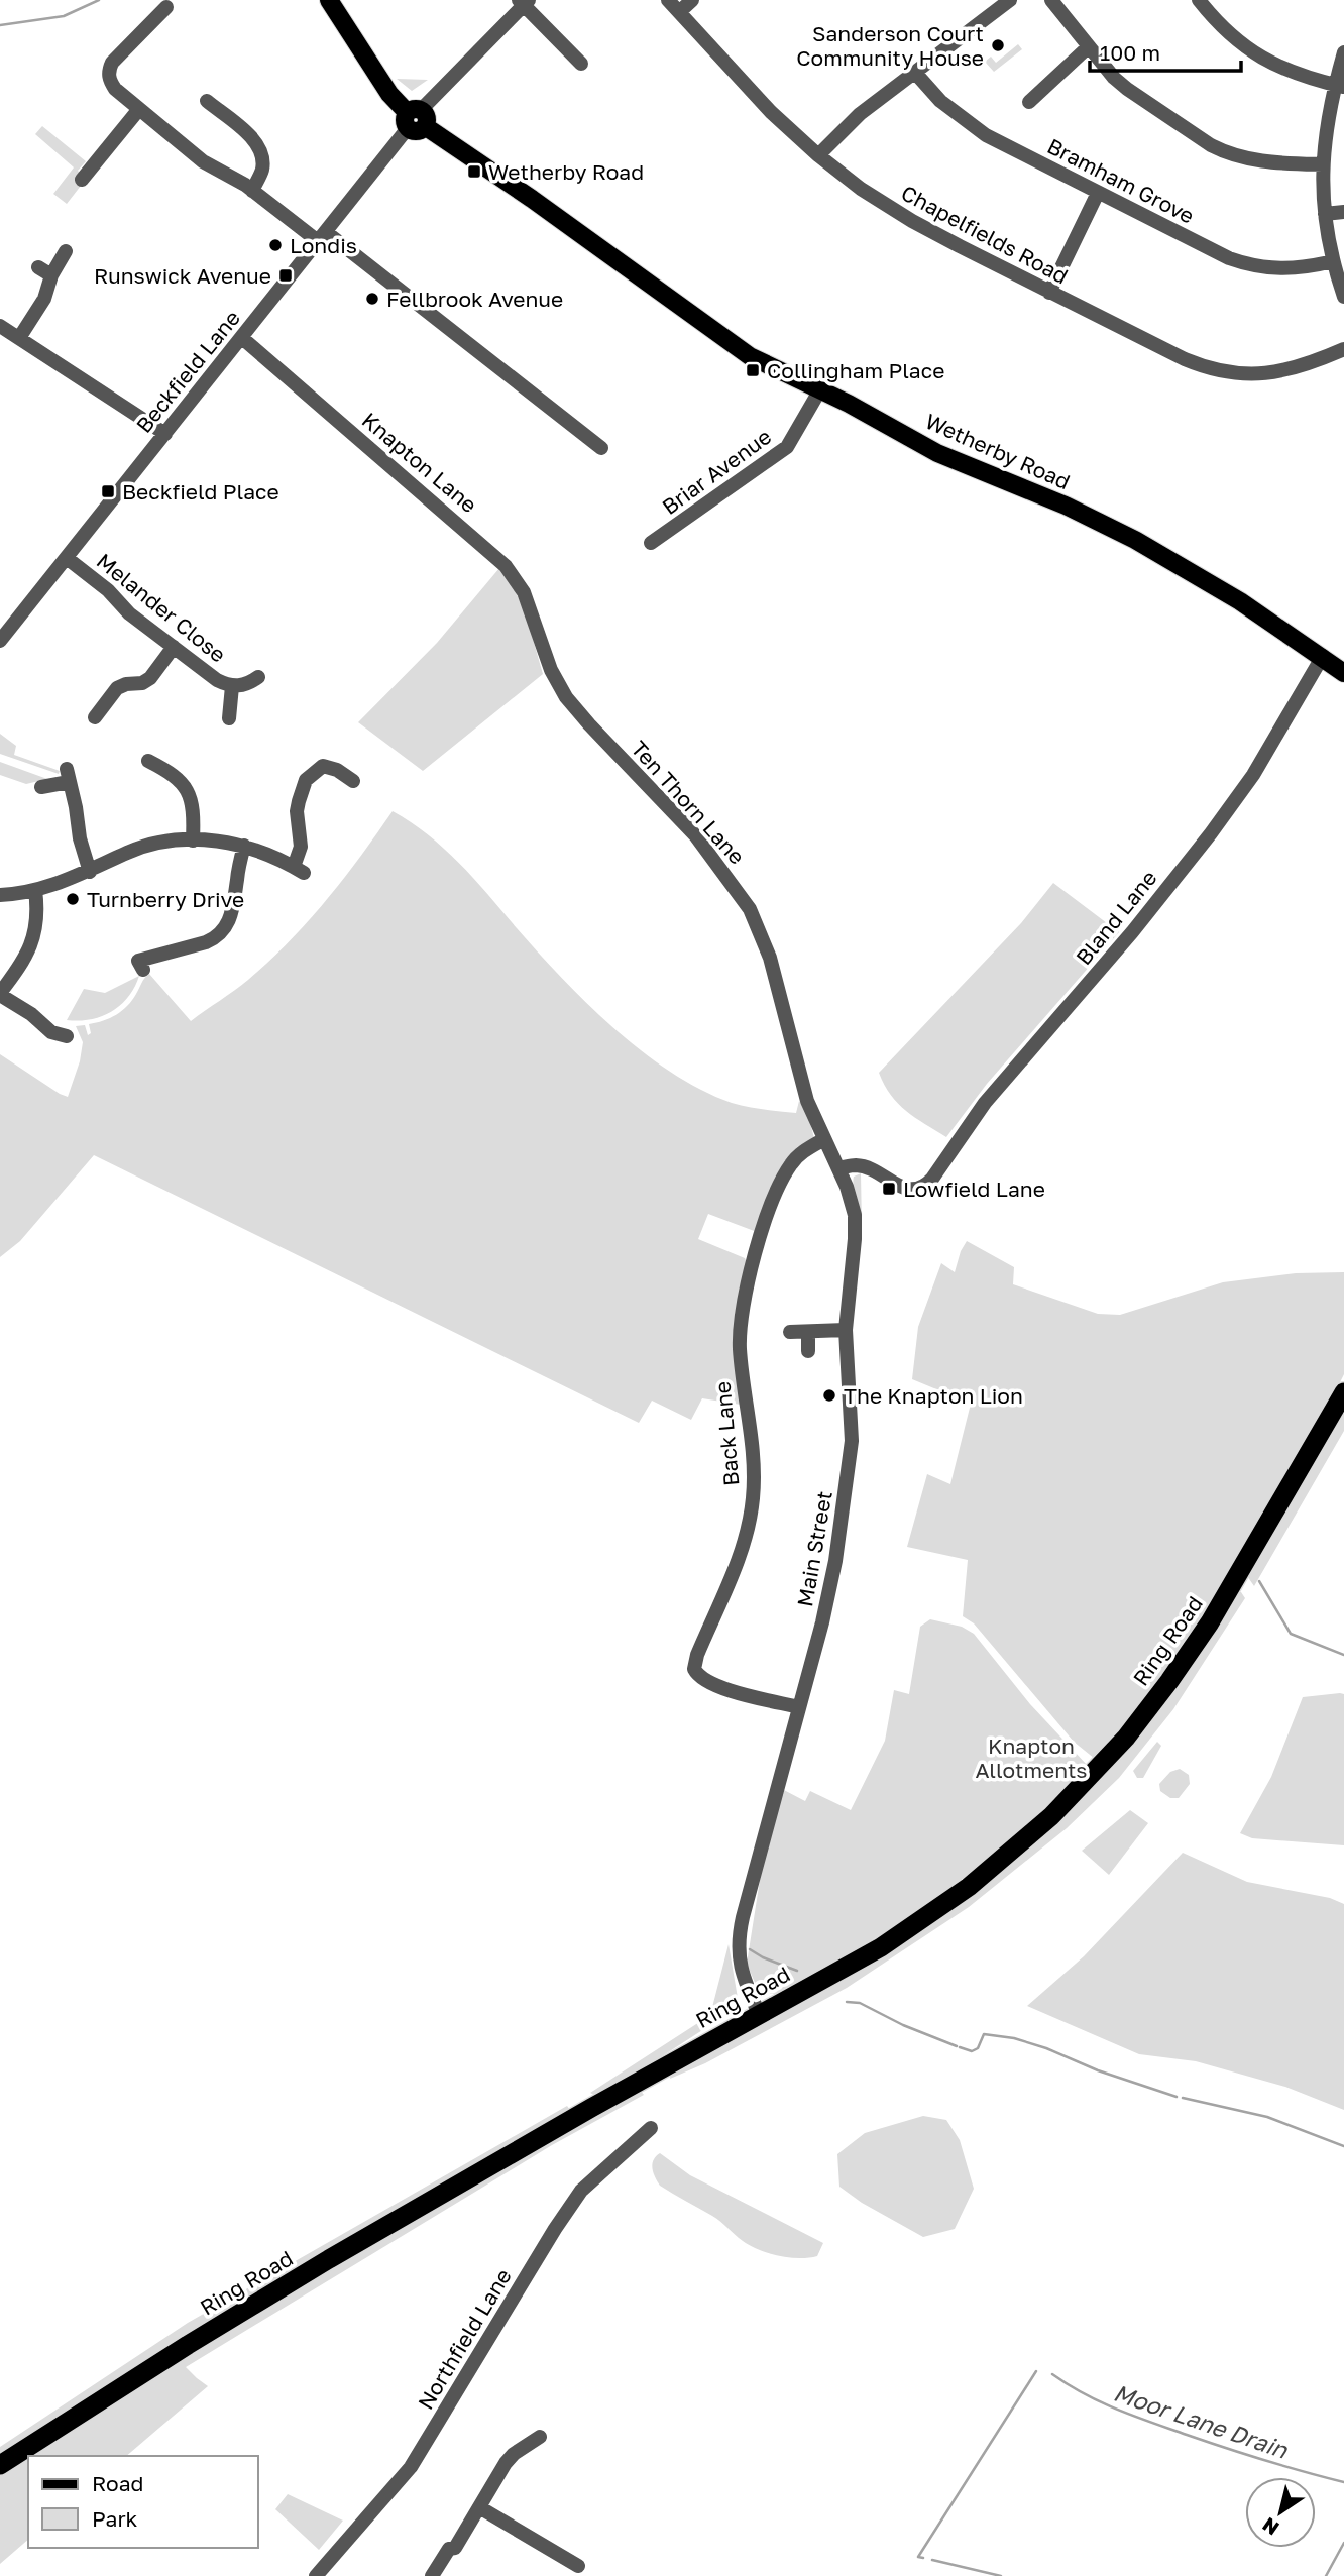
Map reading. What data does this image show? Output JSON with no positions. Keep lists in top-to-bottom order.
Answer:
{
  "streets": {
    "highway": ["Ring Road"],
    "main road": ["Wetherby Road"],
    "street": [
      "Bramham Grove",
      "Chapelfields Road",
      "Beckfield Lane",
      "Knapton Lane",
      "Briar Avenue",
      "Melander Close",
      "Ten Thorn Lane",
      "Bland Lane",
      "Back Lane",
      "Main Street",
      "Northfield Lane"
    ]
  },
  "crossings": [
    ["Beckfield Lane", "Wetherby Road"],
    ["Beckfield Lane", "Knapton Lane"],
    ["Beckfield Lane", "Melander Close"],
    ["Wetherby Road", "Briar Avenue"],
    ["Wetherby Road", "Bland Lane"],
    ["Knapton Lane", "Ten Thorn Lane"],
    ["Ten Thorn Lane", "Main Street"],
    ["Bland Lane", "Main Street"],
    ["Back Lane", "Main Street"],
    ["Main Street", "Ring Road"]
  ],
  "water": ["Moor Lane Drain"],
  "parks": ["Knapton Allotments"],
  "places": {
    "other": [
      "Sanderson Court Community House",
      "Londis",
      "Fellbrook Avenue",
      "Turnberry Drive",
      "The Knapton Lion"
    ],
    "transit": [
      "Wetherby Road",
      "Runswick Avenue",
      "Collingham Place",
      "Beckfield Place",
      "Lowfield Lane"
    ]
  },
  "legend": ["Road", "Park"],
  "scale_bar": "100 m",
  "north": "bottom left"
}
